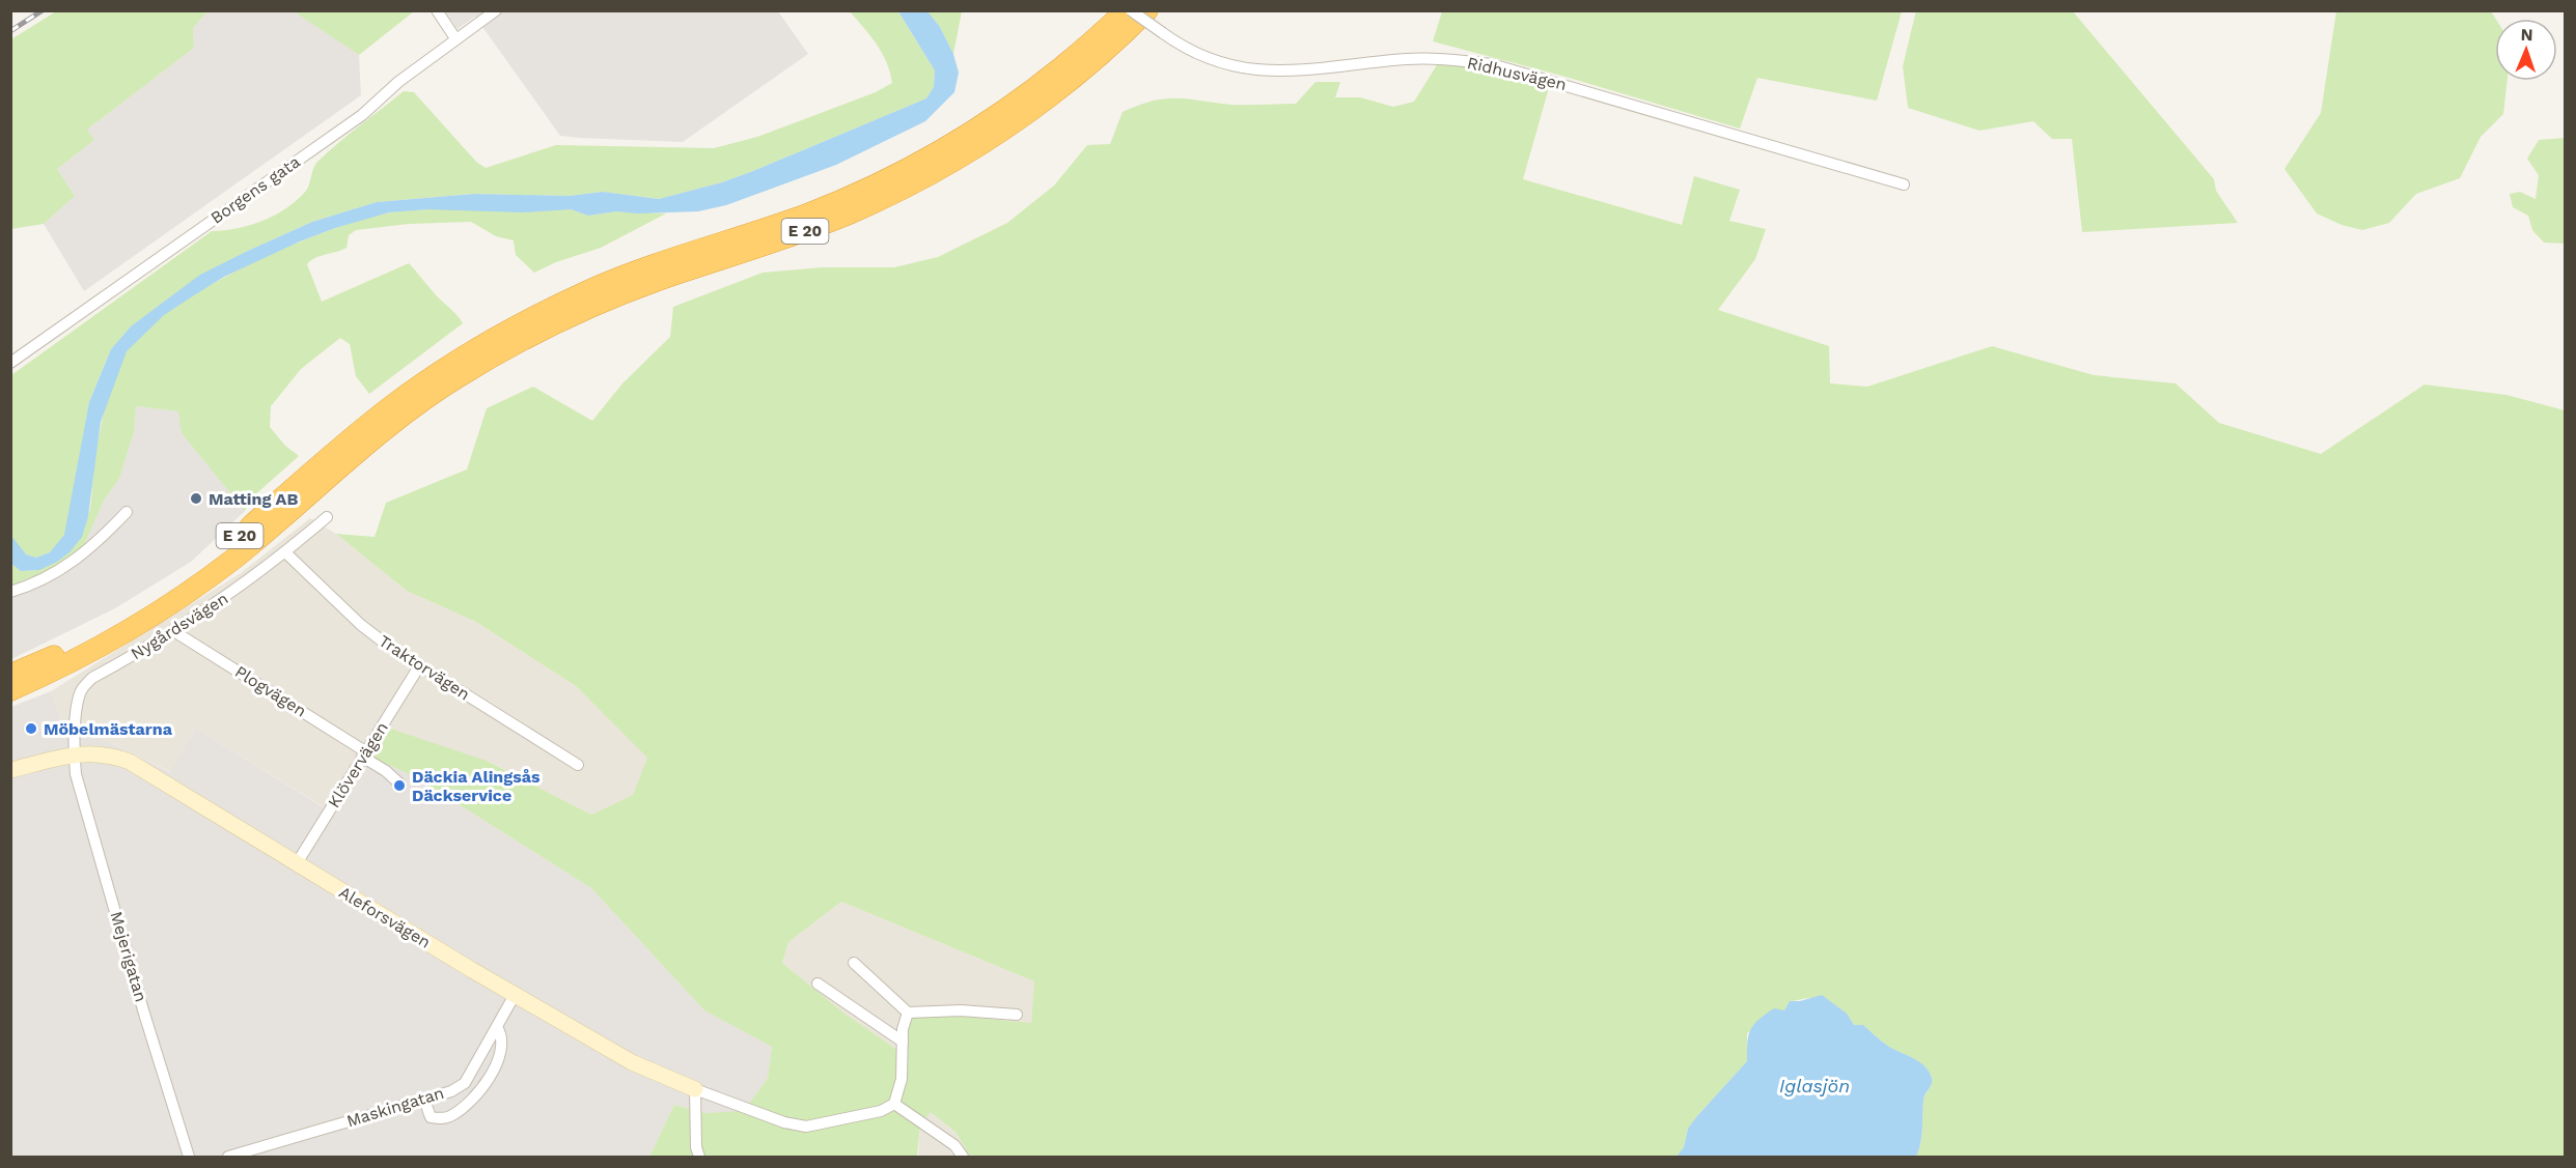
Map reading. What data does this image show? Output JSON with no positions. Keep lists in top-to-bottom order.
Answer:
{
  "streets": {
    "highway": ["E 20"],
    "street": [
      "Ridhusvägen",
      "Borgens gata",
      "Nygårdsvägen",
      "Traktorvägen",
      "Plogvägen",
      "Klövervägen",
      "Aleforsvägen",
      "Mejerigatan",
      "Maskingatan"
    ]
  },
  "crossings": [
    ["Nygårdsvägen", "Traktorvägen"],
    ["Nygårdsvägen", "Plogvägen"],
    ["Nygårdsvägen", "Aleforsvägen"],
    ["Nygårdsvägen", "Mejerigatan"],
    ["Traktorvägen", "Klövervägen"],
    ["Plogvägen", "Klövervägen"],
    ["Klövervägen", "Aleforsvägen"],
    ["Aleforsvägen", "Mejerigatan"],
    ["Aleforsvägen", "Maskingatan"]
  ],
  "water": ["Iglasjön"],
  "places": ["Matting AB", "Möbelmästarna", "Däckia Alingsås Däckservice"],
  "north": "top"
}
